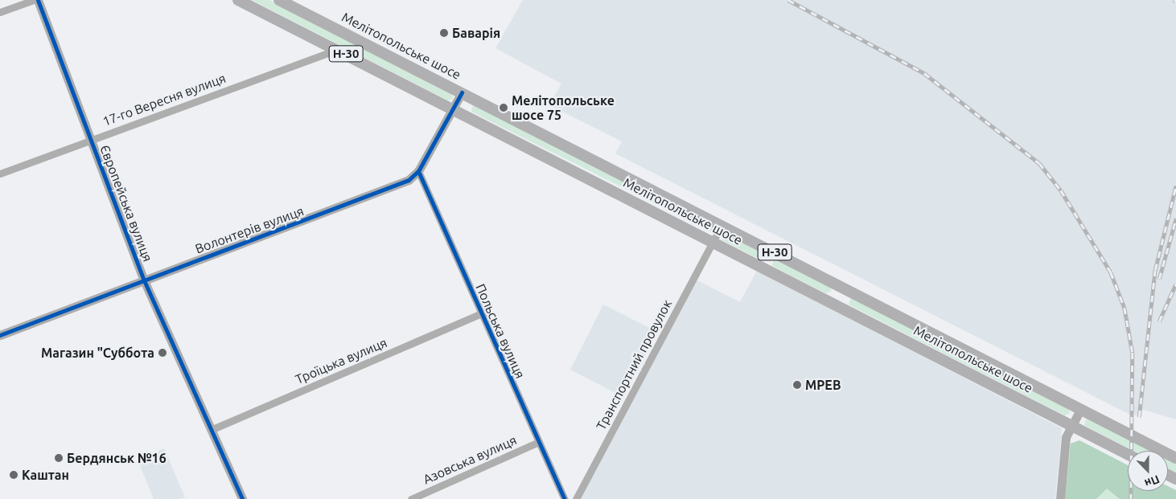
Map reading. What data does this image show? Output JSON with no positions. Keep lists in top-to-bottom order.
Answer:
{
  "streets": {
    "main road": ["Мелітопольське шосе", "Н-30"],
    "street": [
      "17-го Вересня вулиця",
      "Європейська вулиця",
      "Волонтерів вулиця",
      "Польська вулиця",
      "Троїцька вулиця",
      "Транспортний провулок",
      "Азовська вулиця"
    ]
  },
  "crossings": [
    ["Мелітопольське шосе", "17-го Вересня вулиця"],
    ["Мелітопольське шосе", "Волонтерів вулиця"],
    ["Мелітопольське шосе", "Транспортний провулок"],
    ["17-го Вересня вулиця", "Європейська вулиця"],
    ["Європейська вулиця", "Волонтерів вулиця"],
    ["Європейська вулиця", "Троїцька вулиця"],
    ["Волонтерів вулиця", "Польська вулиця"],
    ["Польська вулиця", "Троїцька вулиця"],
    ["Польська вулиця", "Азовська вулиця"]
  ],
  "places": [
    "Баварія",
    "Мелітопольське шосе 75",
    "Магазин \"Суббота",
    "МРЕВ",
    "Бердянськ №16",
    "Каштан"
  ],
  "north": "bottom"
}
